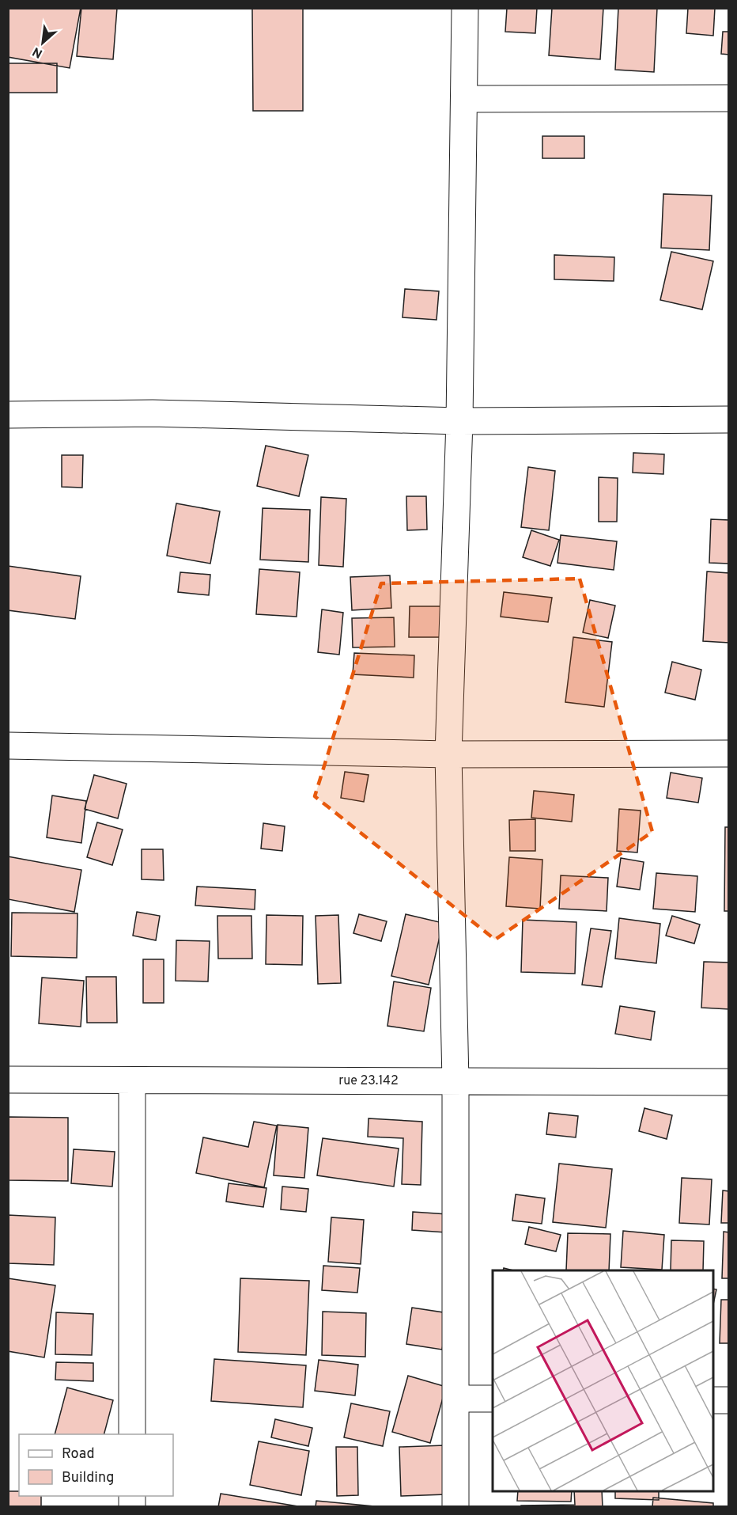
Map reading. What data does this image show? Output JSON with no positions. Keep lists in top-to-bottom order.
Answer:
{
  "streets": {
    "street": ["rue 23.142"]
  },
  "legend": ["Road", "Building"],
  "north": "bottom left"
}
